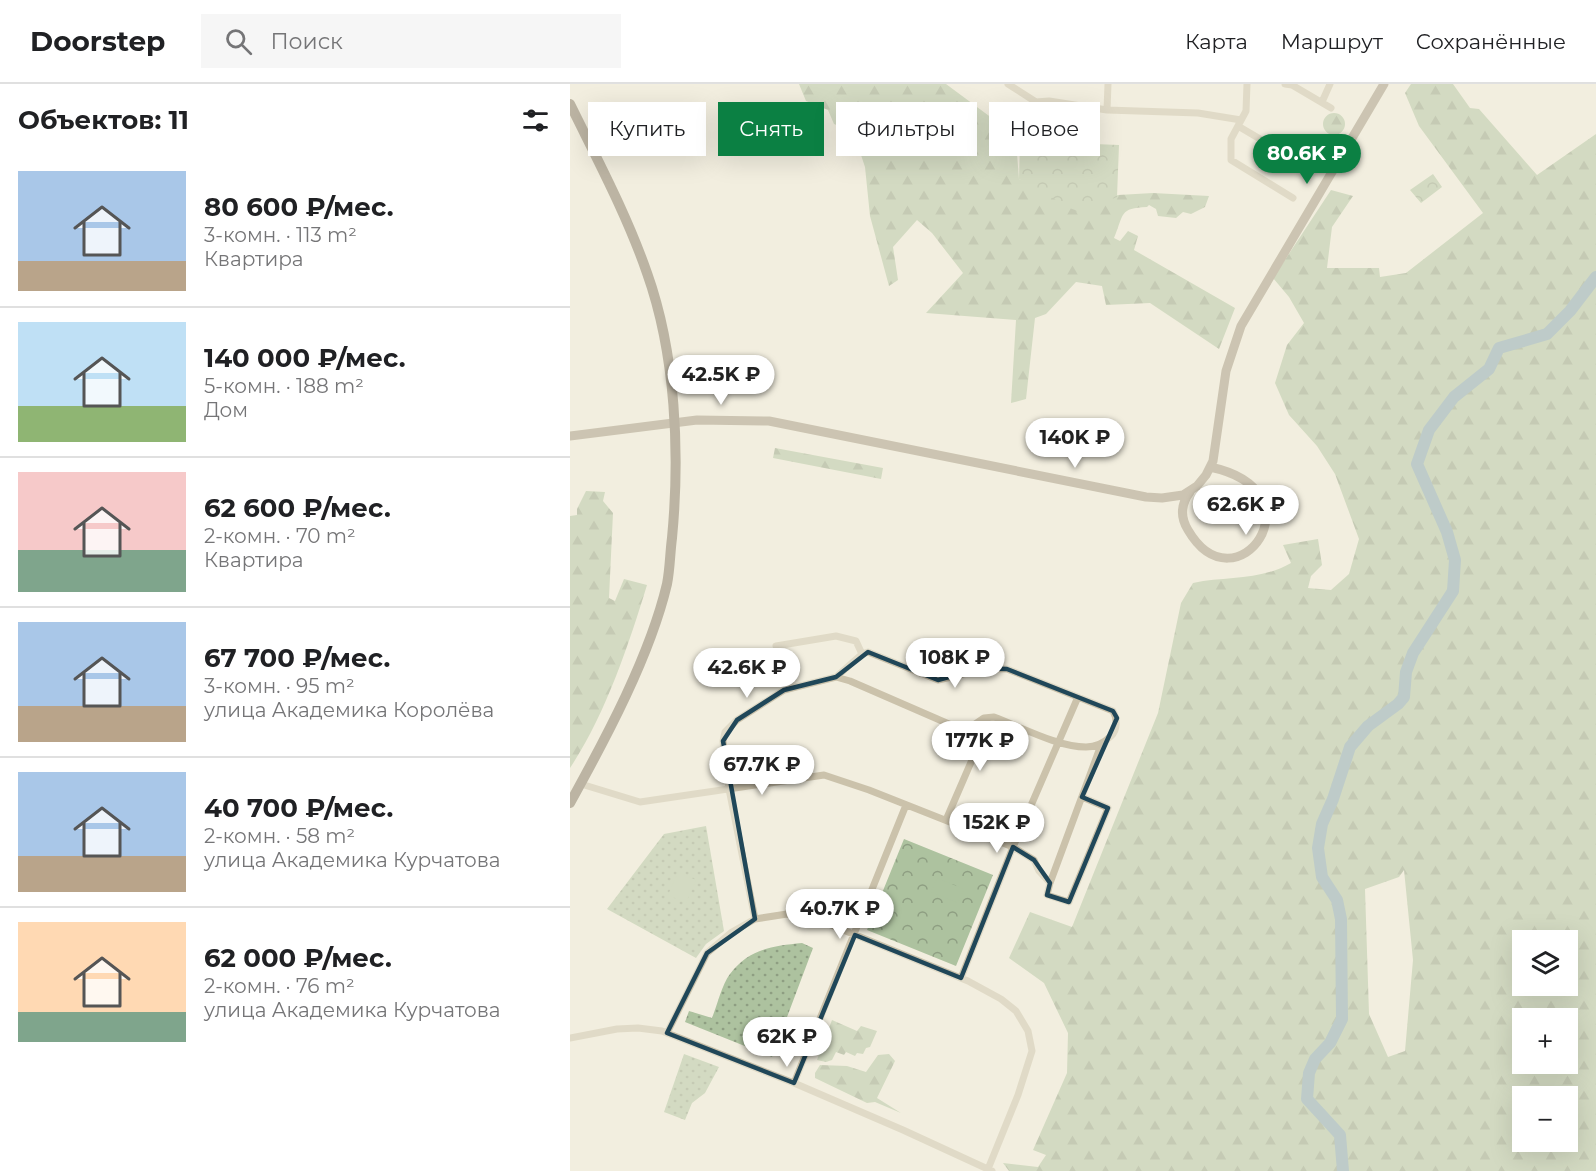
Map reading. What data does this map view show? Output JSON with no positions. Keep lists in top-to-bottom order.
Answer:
{
  "page": {
    "header": "Doorstep",
    "search": "Поиск",
    "nav": ["Карта", "Маршрут", "Сохранённые"],
    "heading": "Объектов: 11",
    "chip": [
      "Купить",
      "Снять",
      "Фильтры",
      "Новое"
    ],
    "price": [
      "80.6K ₽",
      "42.5K ₽",
      "140K ₽",
      "62.6K ₽",
      "108K ₽",
      "42.6K ₽",
      "177K ₽",
      "67.7K ₽",
      "152K ₽",
      "40.7K ₽",
      "62K ₽"
    ],
    "list": [
      {
        "name": "80 600 ₽/мес.",
        "note": "3-комн. · 113 m² · Квартира"
      },
      {
        "name": "140 000 ₽/мес.",
        "note": "5-комн. · 188 m² · Дом"
      },
      {
        "name": "62 600 ₽/мес.",
        "note": "2-комн. · 70 m² · Квартира"
      },
      {
        "name": "67 700 ₽/мес.",
        "note": "3-комн. · 95 m² · улица Академика Королёва"
      },
      {
        "name": "40 700 ₽/мес.",
        "note": "2-комн. · 58 m² · улица Академика Курчатова"
      },
      {
        "name": "62 000 ₽/мес.",
        "note": "2-комн. · 76 m² · улица Академика Курчатова"
      }
    ],
    "map_buttons": ["+", "−"]
  }
}
